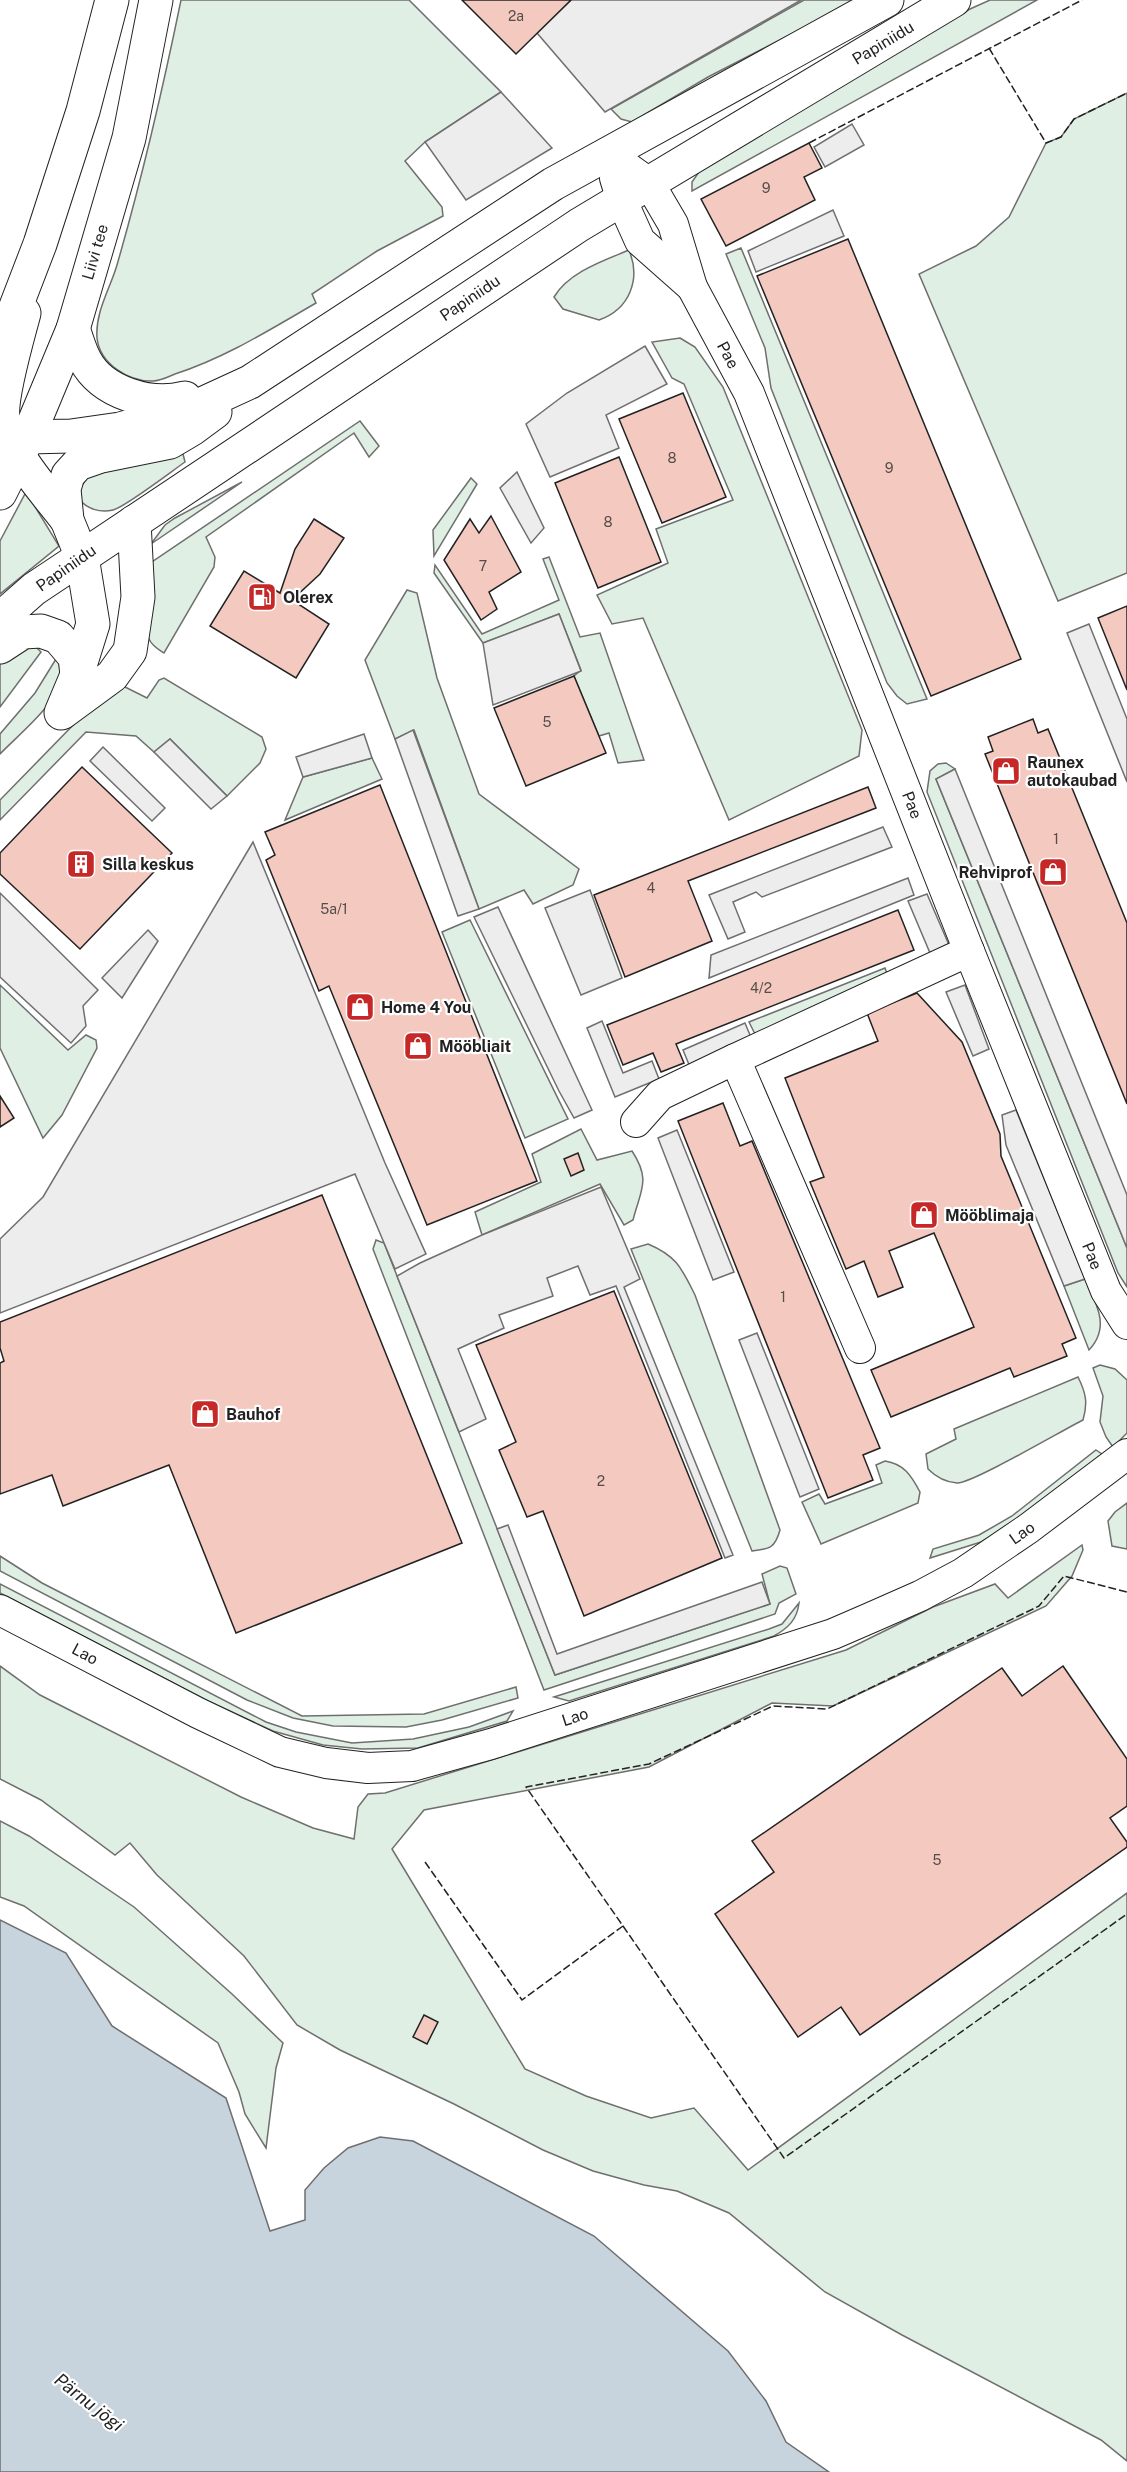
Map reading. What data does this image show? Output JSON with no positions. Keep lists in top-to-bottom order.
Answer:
{
  "streets": {
    "main road": ["Papiniidu", "Liivi tee"],
    "street": ["Pae", "Lao"]
  },
  "crossings": [
    ["Papiniidu", "Pae"]
  ],
  "water": ["Pärnu jõgi"],
  "places": {
    "fuel station": ["Olerex"],
    "shop": [
      "Raunex autokaubad",
      "Rehviprof",
      "Home 4 You",
      "Mööbliait",
      "Mööblimaja",
      "Bauhof"
    ],
    "building": ["Silla keskus"]
  },
  "house_numbers": [
    "2a",
    "9",
    "8",
    "9",
    "8",
    "7",
    "5",
    "1",
    "4",
    "5a/1",
    "4/2",
    "1",
    "2",
    "5"
  ]
}
